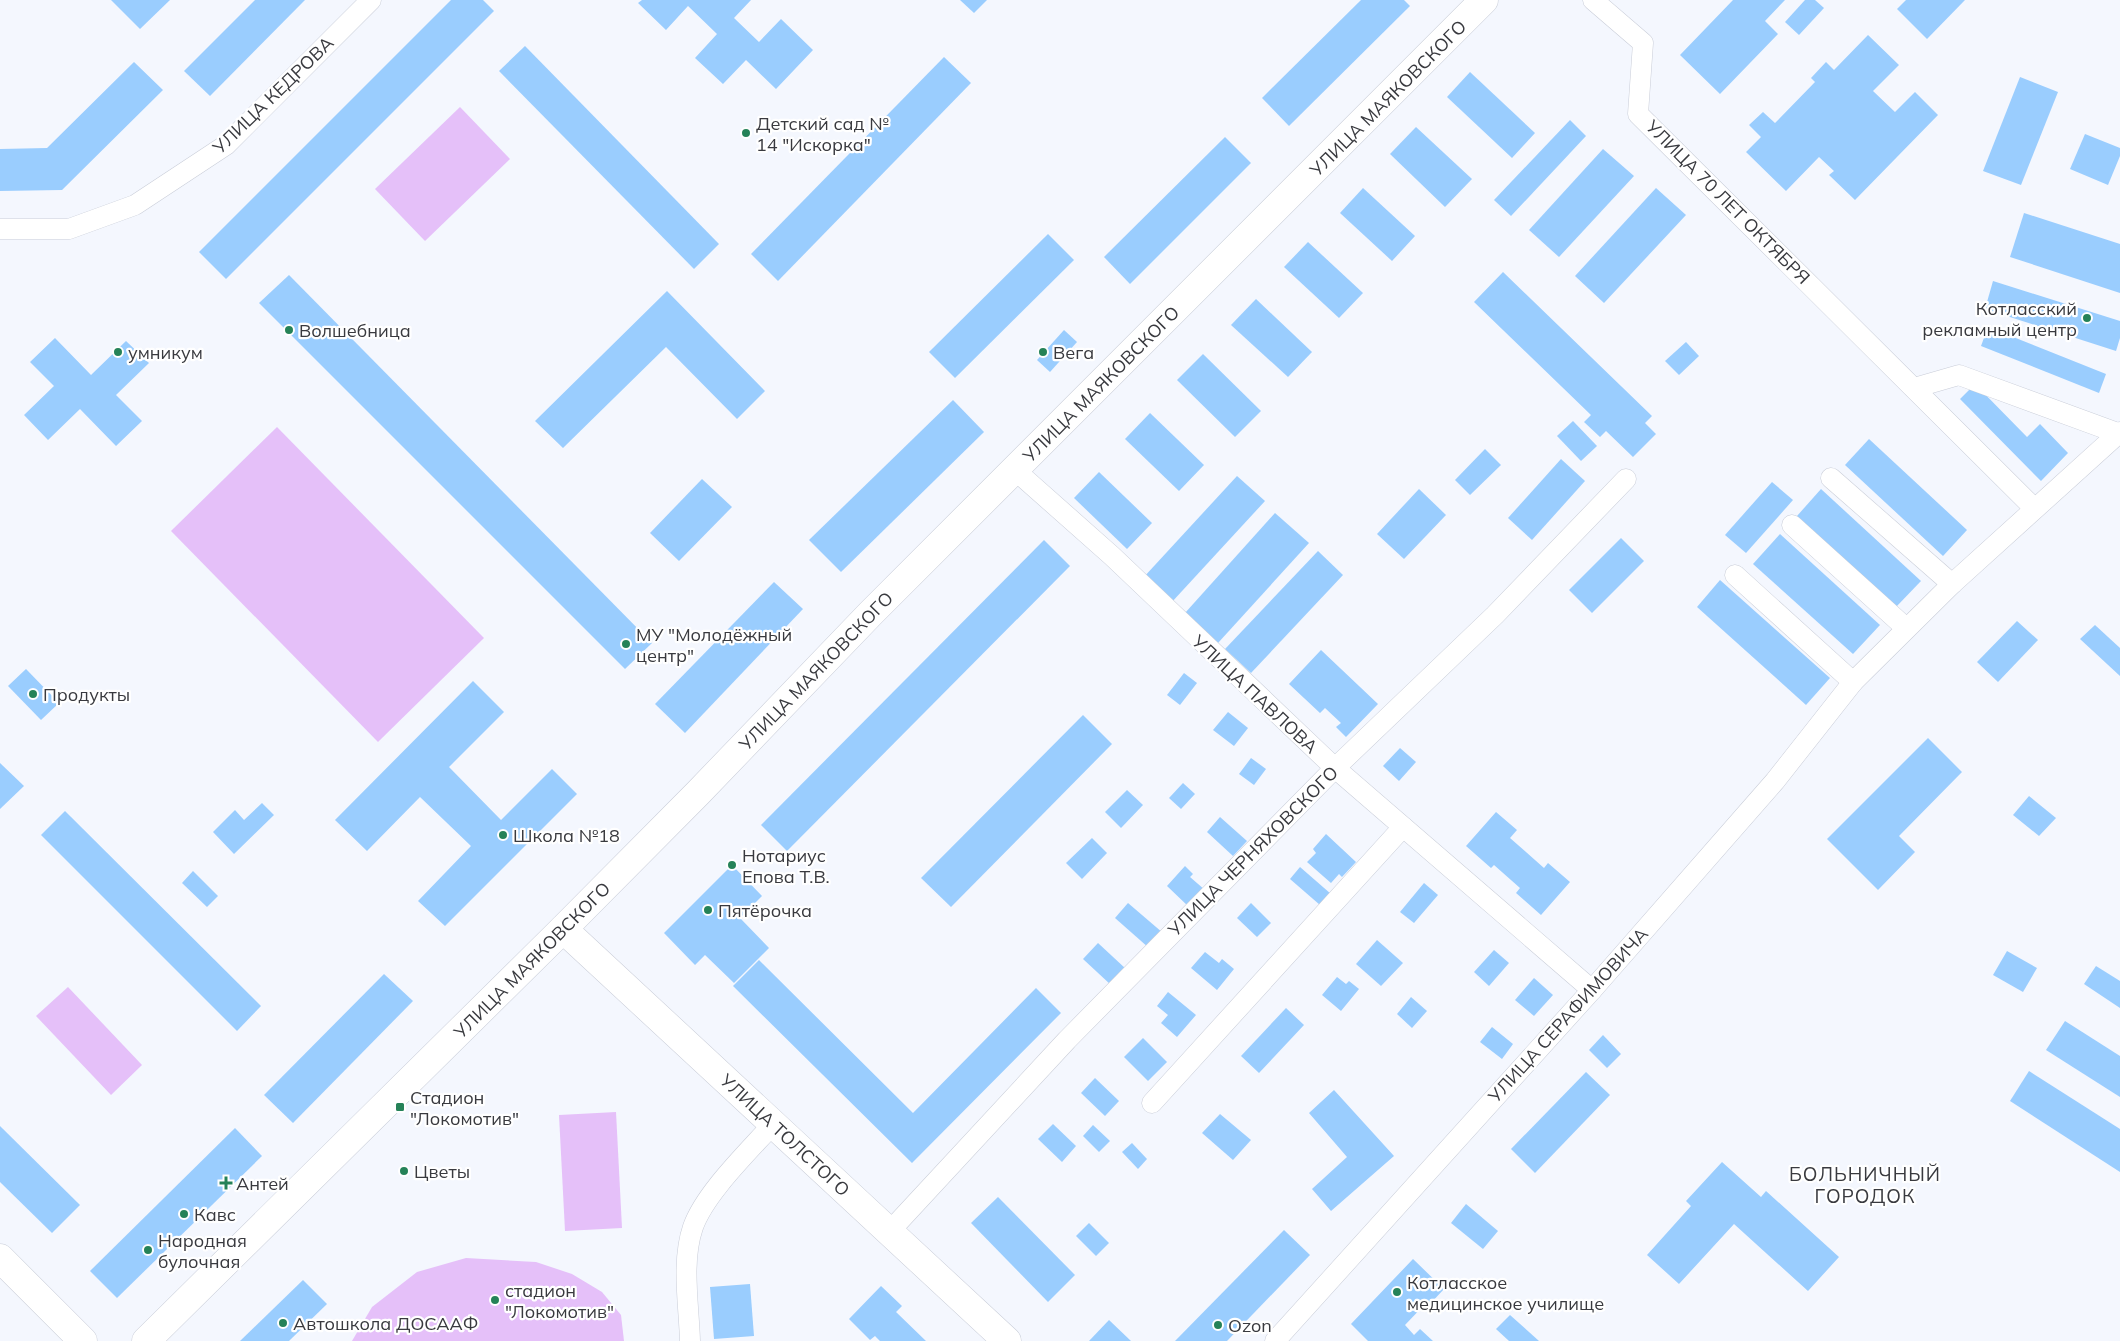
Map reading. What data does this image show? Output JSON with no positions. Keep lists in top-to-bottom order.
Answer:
{
  "streets": {
    "street": [
      "УЛИЦА КЕДРОВА",
      "УЛИЦА МАЯКОВСКОГО",
      "УЛИЦА 70 ЛЕТ ОКТЯБРЯ",
      "УЛИЦА ПАВЛОВА",
      "УЛИЦА ЧЕРНЯХОВСКОГО",
      "УЛИЦА СЕРАФИМОВИЧА",
      "УЛИЦА ТОЛСТОГО"
    ]
  },
  "crossings": [
    ["УЛИЦА МАЯКОВСКОГО", "УЛИЦА ПАВЛОВА"],
    ["УЛИЦА МАЯКОВСКОГО", "УЛИЦА ТОЛСТОГО"],
    ["УЛИЦА 70 ЛЕТ ОКТЯБРЯ", "УЛИЦА СЕРАФИМОВИЧА"],
    ["УЛИЦА ПАВЛОВА", "УЛИЦА ЧЕРНЯХОВСКОГО"],
    ["УЛИЦА ПАВЛОВА", "УЛИЦА СЕРАФИМОВИЧА"],
    ["УЛИЦА ЧЕРНЯХОВСКОГО", "УЛИЦА ТОЛСТОГО"]
  ],
  "districts": ["БОЛЬНИЧНЫЙ ГОРОДОК"],
  "places": {
    "other": [
      "Детский сад № 14 \"Искорка\"",
      "Котласский рекламный центр",
      "Волшебница",
      "умникум",
      "Вега",
      "МУ \"Молодёжный центр\"",
      "Продукты",
      "Школа №18",
      "Нотариус Епова Т.В.",
      "Пятёрочка",
      "Цветы",
      "Кавс",
      "Народная булочная",
      "Котласское медицинское училище",
      "стадион \"Локомотив\"",
      "Автошкола ДОСААФ",
      "Ozon"
    ],
    "transit": ["Стадион \"Локомотив\""],
    "health": ["Антей"]
  }
}
